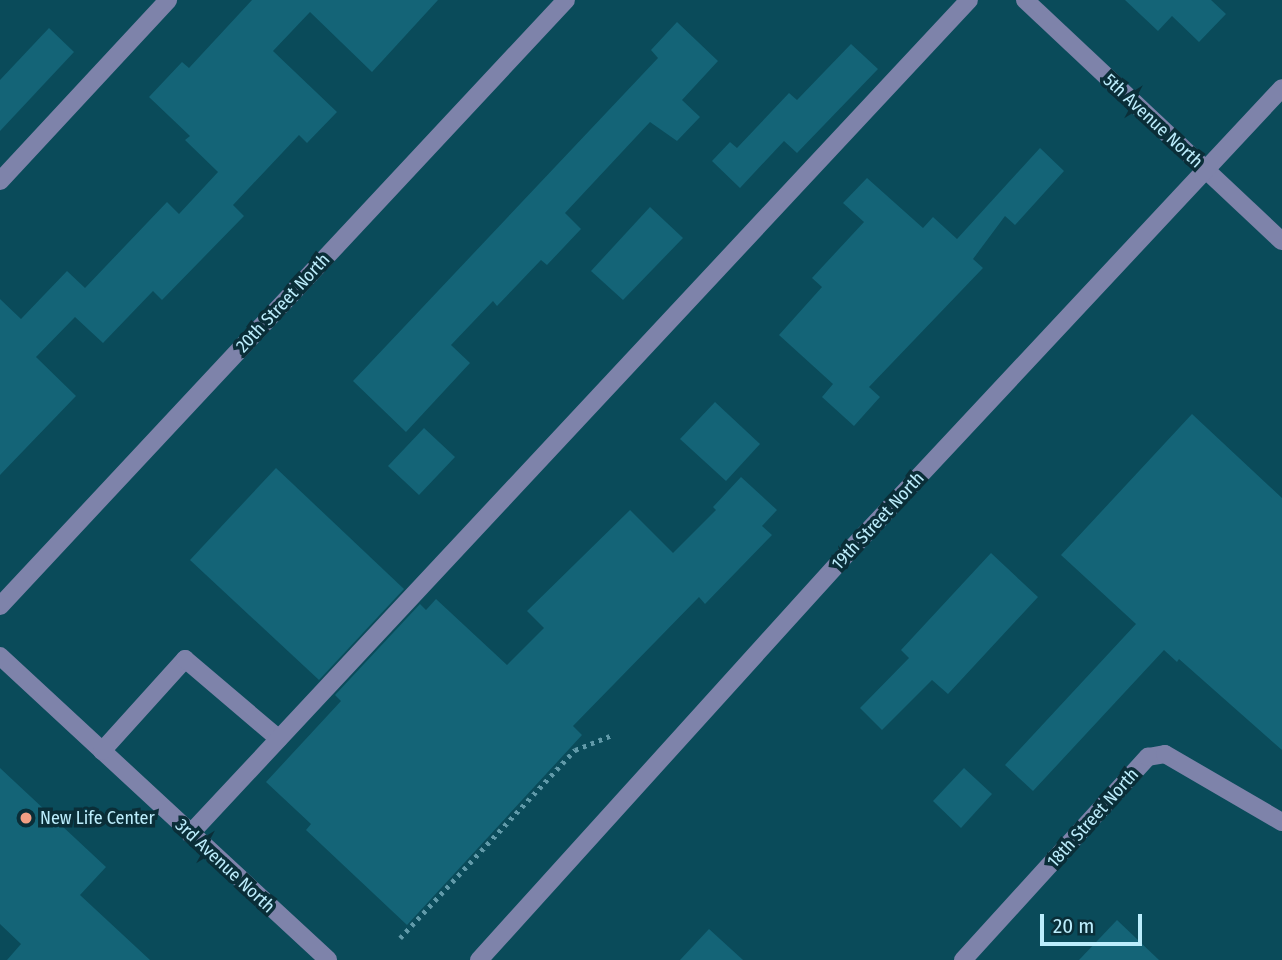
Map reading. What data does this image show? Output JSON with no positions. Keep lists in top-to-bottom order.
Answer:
{
  "streets": {
    "street": [
      "5th Avenue North",
      "20th Street North",
      "19th Street North",
      "18th Street North",
      "3rd Avenue North"
    ]
  },
  "crossings": [
    ["5th Avenue North", "19th Street North"]
  ],
  "places": ["New Life Center"],
  "scale_bar": "20 m"
}
